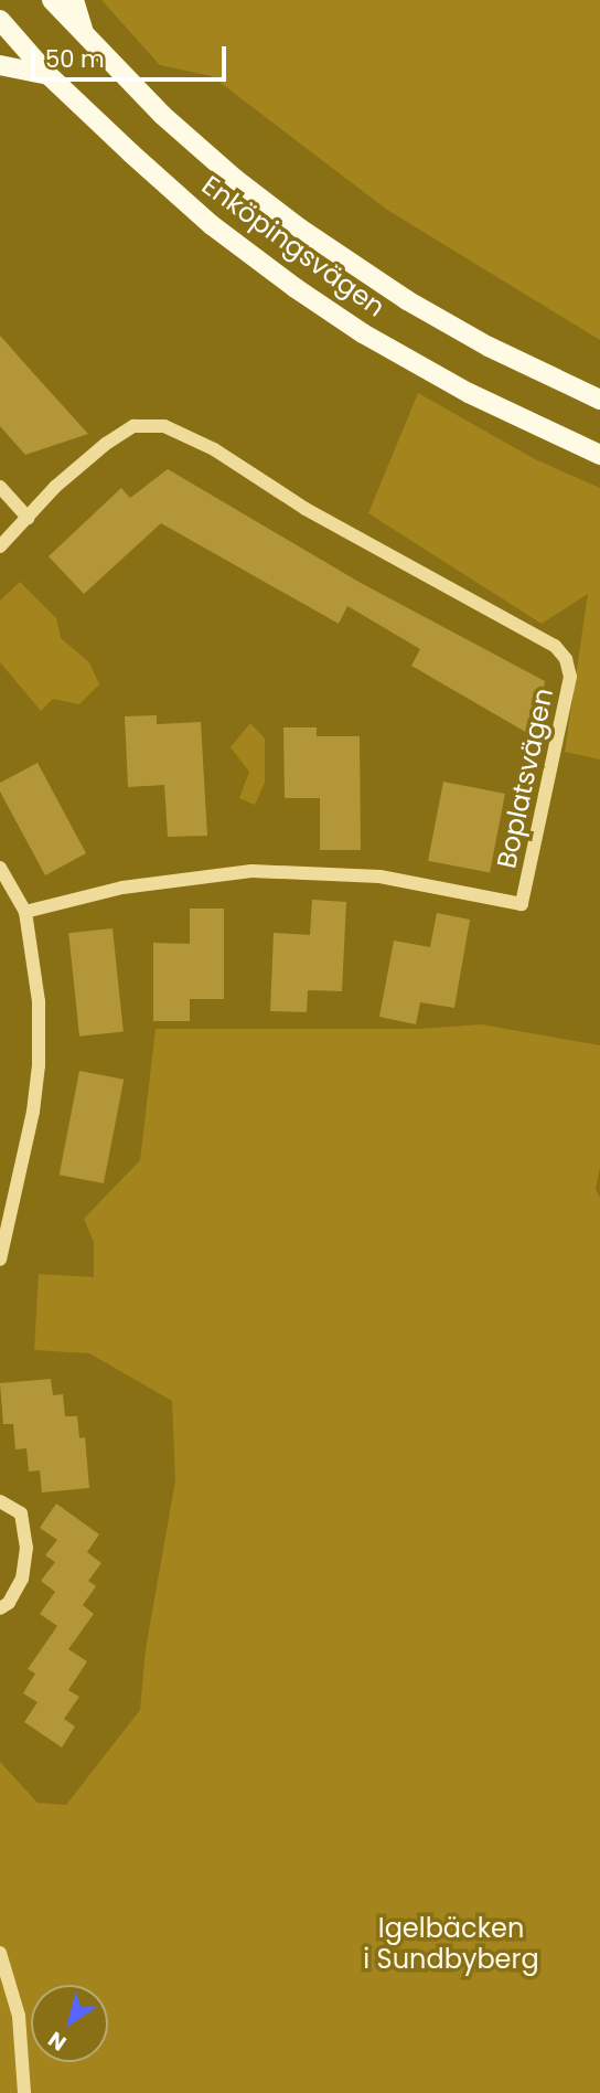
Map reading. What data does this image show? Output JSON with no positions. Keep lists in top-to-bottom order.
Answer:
{
  "streets": {
    "main road": ["Enköpingsvägen"],
    "street": ["Boplatsvägen"]
  },
  "parks": ["Igelbäcken i Sundbyberg"],
  "scale_bar": "50 m",
  "north": "bottom left"
}
